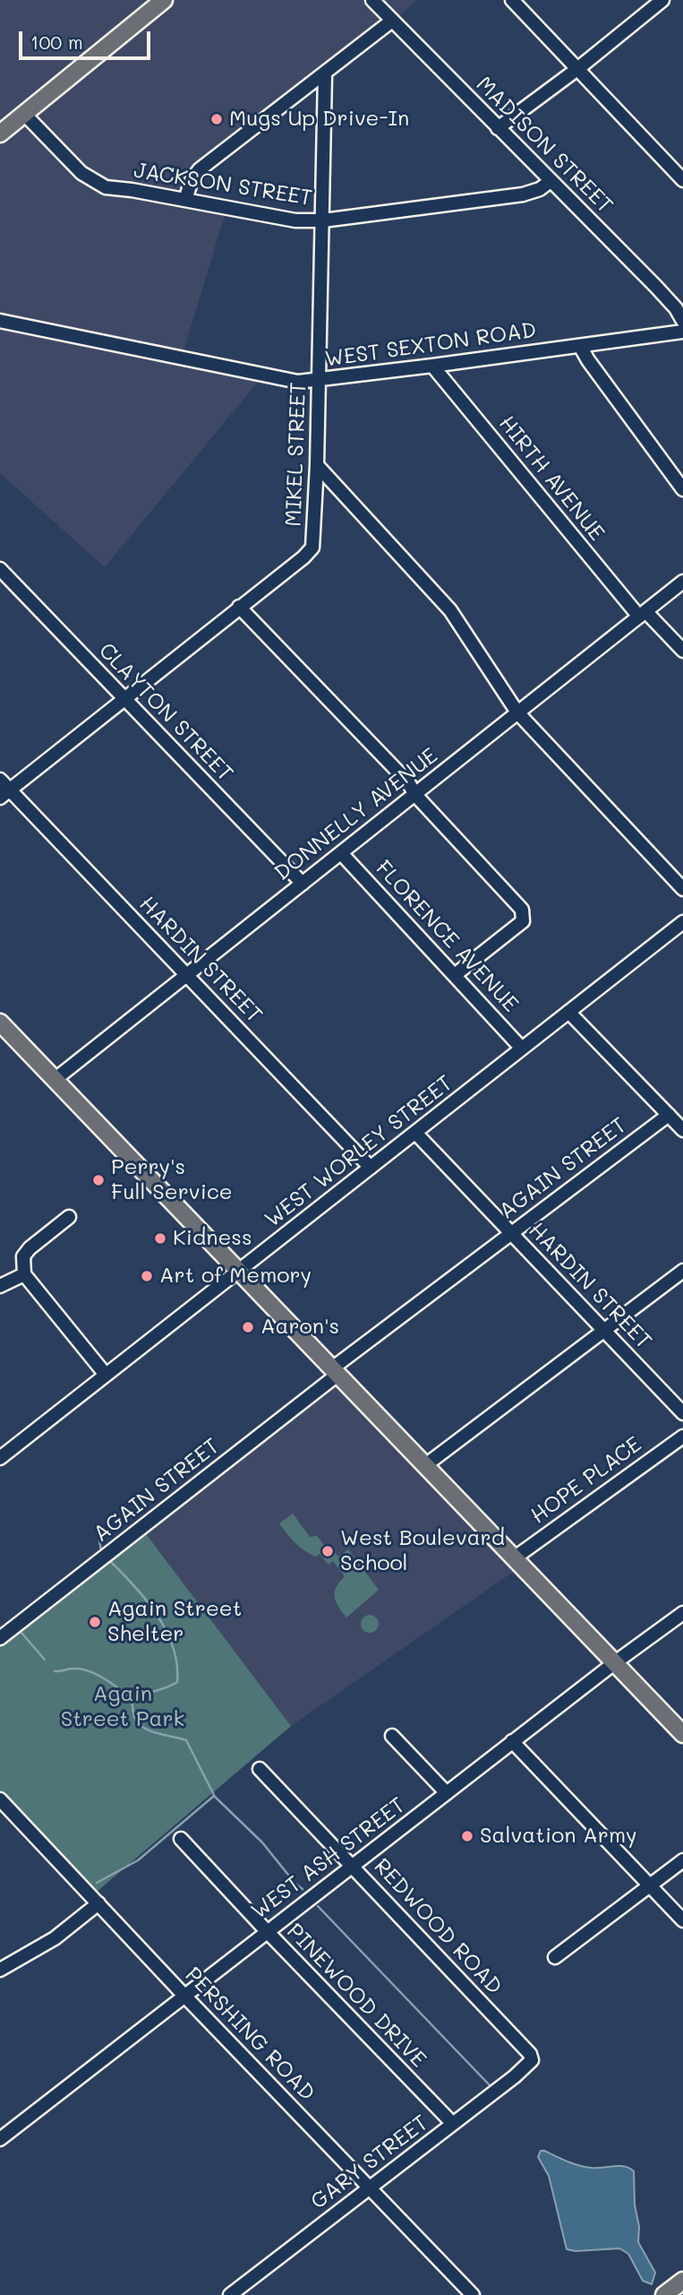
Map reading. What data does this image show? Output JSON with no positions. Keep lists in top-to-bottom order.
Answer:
{
  "streets": {
    "street": [
      "MADISON STREET",
      "JACKSON STREET",
      "WEST SEXTON ROAD",
      "MIKEL STREET",
      "HIRTH AVENUE",
      "CLAYTON STREET",
      "DONNELLY AVENUE",
      "FLORENCE AVENUE",
      "HARDIN STREET",
      "WEST WORLEY STREET",
      "AGAIN STREET",
      "HOPE PLACE",
      "WEST ASH STREET",
      "REDWOOD ROAD",
      "PINEWOOD DRIVE",
      "PERSHING ROAD",
      "GARY STREET"
    ]
  },
  "crossings": [
    ["MADISON STREET", "JACKSON STREET"],
    ["JACKSON STREET", "MIKEL STREET"],
    ["WEST SEXTON ROAD", "MIKEL STREET"],
    ["WEST SEXTON ROAD", "HIRTH AVENUE"],
    ["MIKEL STREET", "CLAYTON STREET"],
    ["MIKEL STREET", "HARDIN STREET"],
    ["HIRTH AVENUE", "DONNELLY AVENUE"],
    ["CLAYTON STREET", "DONNELLY AVENUE"],
    ["DONNELLY AVENUE", "FLORENCE AVENUE"],
    ["DONNELLY AVENUE", "HARDIN STREET"],
    ["FLORENCE AVENUE", "WEST WORLEY STREET"],
    ["HARDIN STREET", "WEST WORLEY STREET"],
    ["HARDIN STREET", "AGAIN STREET"],
    ["WEST ASH STREET", "REDWOOD ROAD"],
    ["WEST ASH STREET", "PINEWOOD DRIVE"],
    ["WEST ASH STREET", "PERSHING ROAD"],
    ["REDWOOD ROAD", "GARY STREET"],
    ["PINEWOOD DRIVE", "GARY STREET"],
    ["PERSHING ROAD", "GARY STREET"]
  ],
  "parks": ["Again Street Park"],
  "places": [
    "Mugs Up Drive-In",
    "Perry's Full Service",
    "Kidness",
    "Art of Memory",
    "Aaron's",
    "West Boulevard School",
    "Again Street Shelter",
    "Salvation Army"
  ],
  "scale_bar": "100 m"
}
